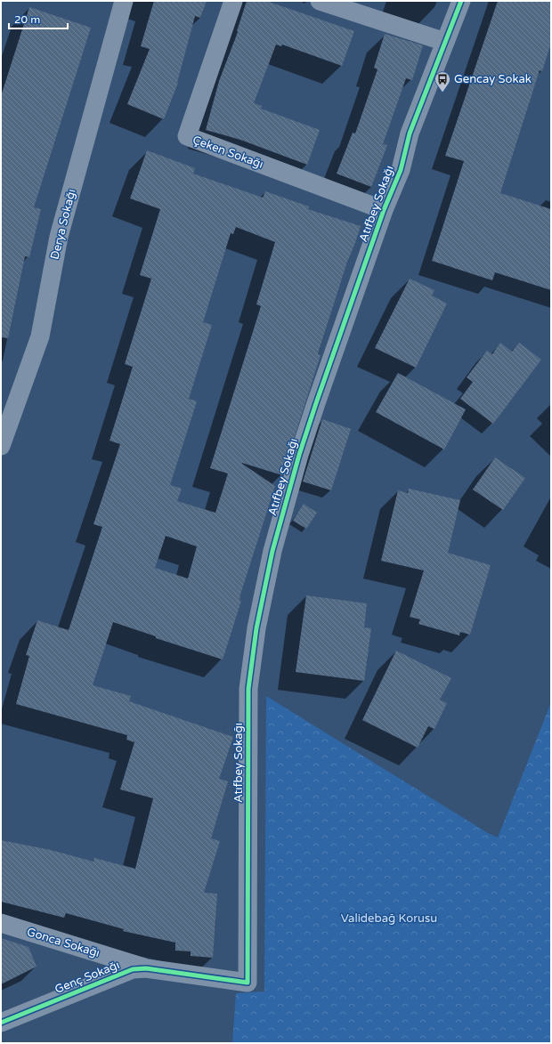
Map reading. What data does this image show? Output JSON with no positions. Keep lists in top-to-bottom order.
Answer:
{
  "streets": {
    "street": [
      "Çeken Sokağı",
      "Atıfbey Sokağı",
      "Derya Sokağı",
      "Gonca Sokağı",
      "Genç Sokağı"
    ]
  },
  "crossings": [
    ["Çeken Sokağı", "Atıfbey Sokağı"],
    ["Atıfbey Sokağı", "Genç Sokağı"],
    ["Gonca Sokağı", "Genç Sokağı"]
  ],
  "parks": ["Validebağ Korusu"],
  "places": {
    "bus stop": ["Gencay Sokak"]
  },
  "scale_bar": "20 m"
}
